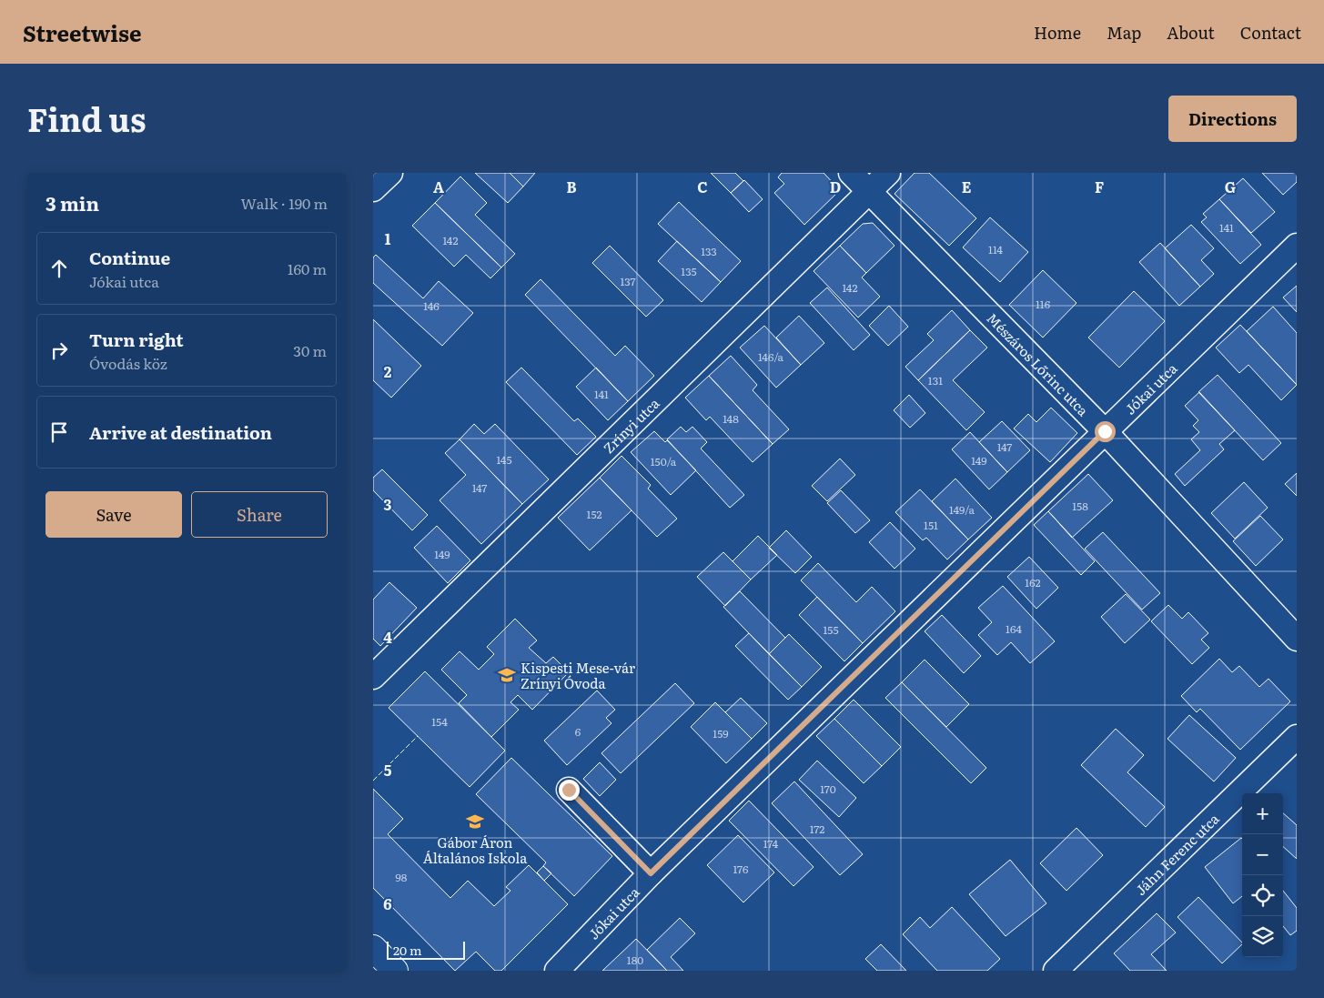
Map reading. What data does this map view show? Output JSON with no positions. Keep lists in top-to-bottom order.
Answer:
{
  "streets": {
    "street": [
      "Mészáros Lőrinc utca",
      "Jókai utca",
      "Zrínyi utca",
      "Jáhn Ferenc utca"
    ]
  },
  "crossings": [
    ["Mészáros Lőrinc utca", "Jókai utca"],
    ["Mészáros Lőrinc utca", "Zrínyi utca"]
  ],
  "places": {
    "school or university": ["Kispesti Mese-vár Zrínyi Óvoda", "Gábor Áron Általános Iskola"]
  },
  "house_numbers": [
    "141",
    "142",
    "114",
    "133",
    "135",
    "137",
    "142",
    "116",
    "146",
    "146/a",
    "131",
    "141",
    "148",
    "147",
    "145",
    "149",
    "150/a",
    "147",
    "158",
    "149/a",
    "152",
    "151",
    "149",
    "162",
    "164",
    "155",
    "154",
    "6",
    "159",
    "170",
    "172",
    "174",
    "176",
    "98",
    "180"
  ],
  "scale_bar": "20 m",
  "page": {
    "header": "Streetwise",
    "nav": [
      "Home",
      "Map",
      "About",
      "Contact"
    ],
    "title": "Find us",
    "buttons": [
      "Directions",
      ["Save", "Share"]
    ],
    "heading": ["3 min", "Walk · 190 m"],
    "list": [
      ["Continue", "Jókai utca", "160 m"],
      ["Turn right", "Óvodás köz", "30 m"],
      "Arrive at destination"
    ],
    "map_buttons": ["+", "−"],
    "scale": "20 m"
  },
  "grid": {
    "columns": [
      "A",
      "B",
      "C",
      "D",
      "E",
      "F",
      "G"
    ],
    "rows": [
      "1",
      "2",
      "3",
      "4",
      "5",
      "6"
    ]
  }
}
